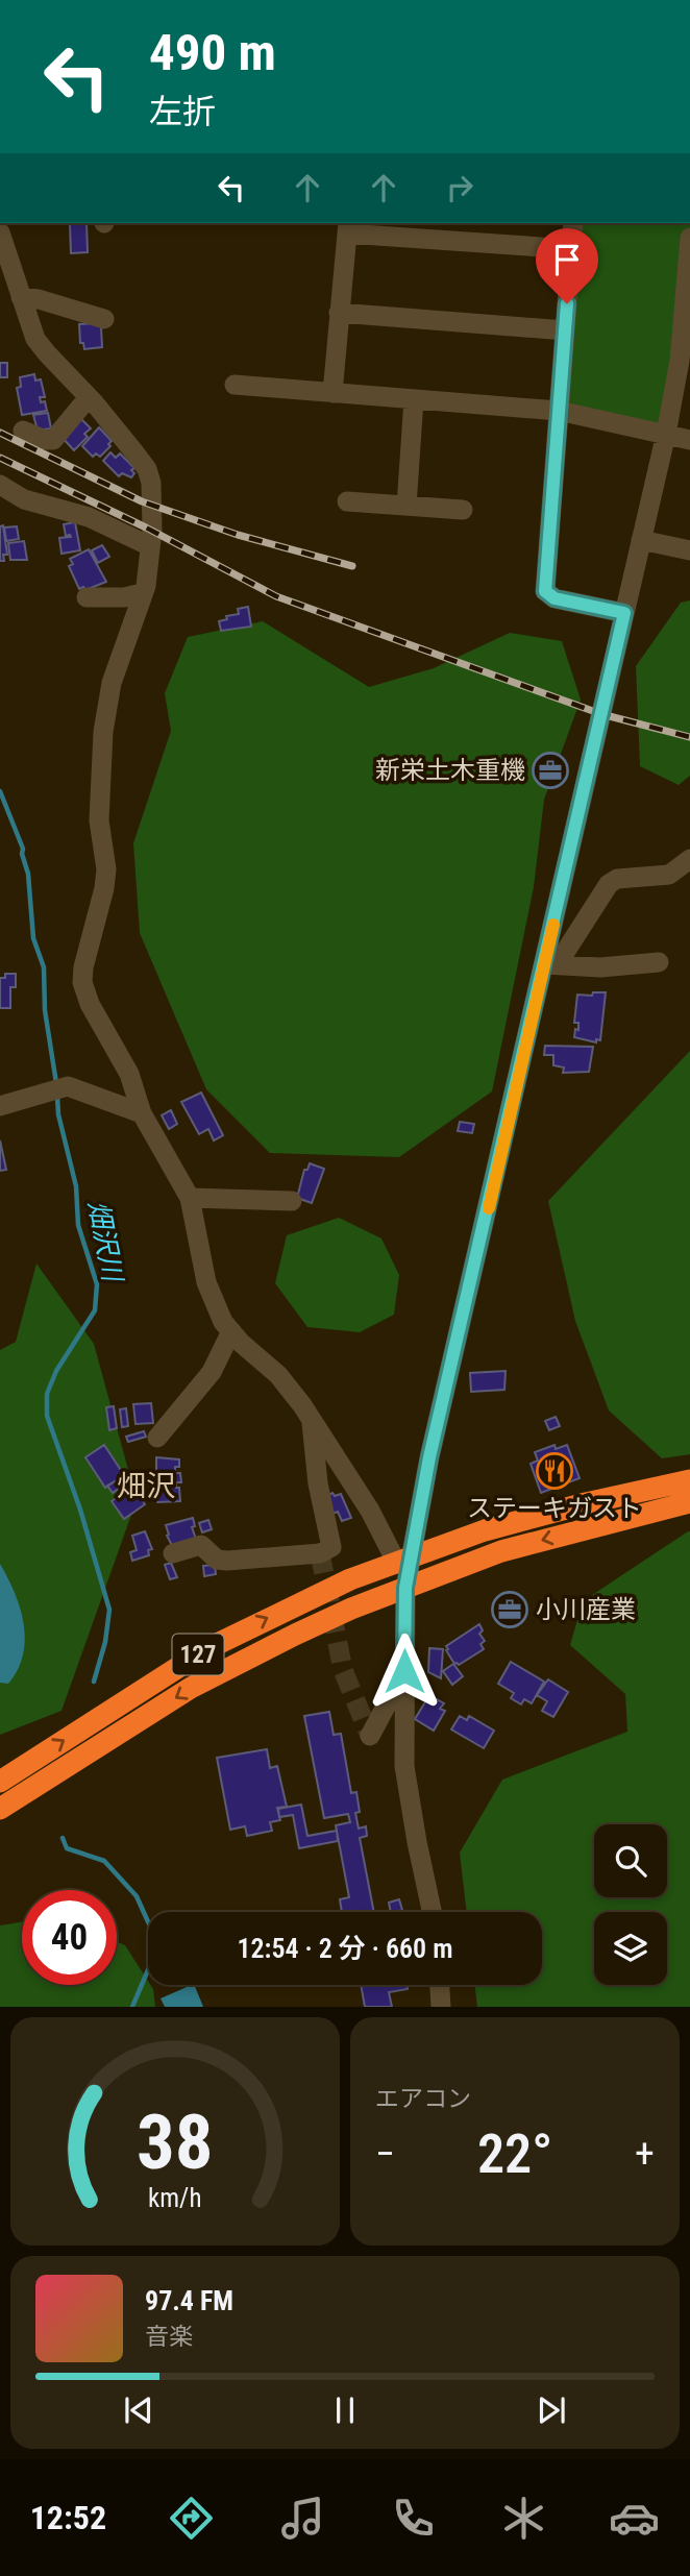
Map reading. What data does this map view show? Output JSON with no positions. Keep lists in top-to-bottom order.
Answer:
{
  "streets": {
    "highway": ["127"]
  },
  "districts": ["畑沢"],
  "water": ["畑沢川"],
  "places": {
    "office": ["新栄土木重機", "小川産業"],
    "restaurant": ["ステーキガスト"]
  },
  "page": {
    "turn": ["490 m", "左折"],
    "limit": "40",
    "trip": "12:54 · 2 分 · 660 m",
    "tile": "エアコン",
    "heat": ["−", "22°", "+"],
    "song": ["97.4 FM", "音楽"],
    "tabs": "12:52",
    "gauge": ["38", "km/h"]
  }
}
